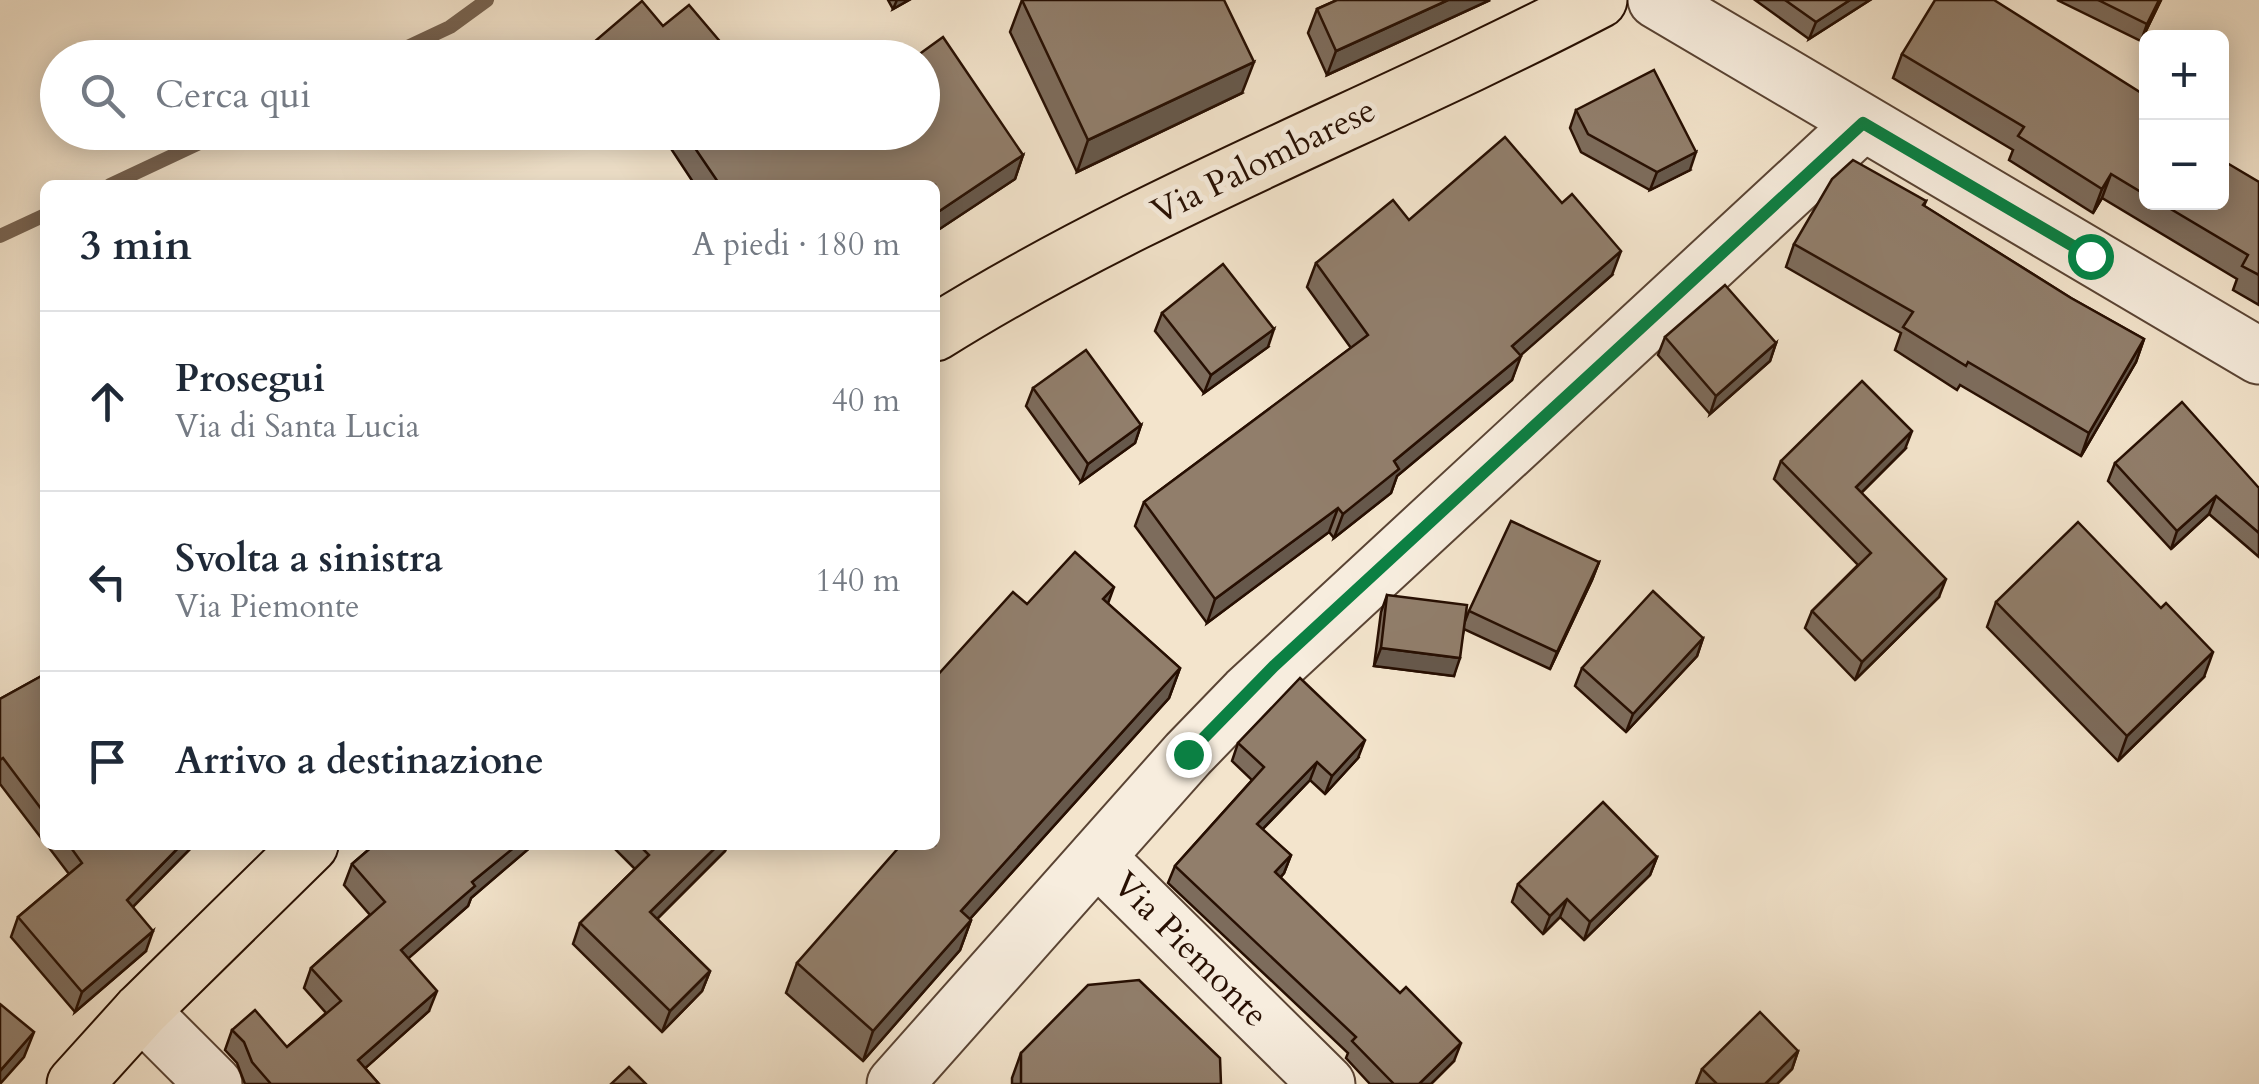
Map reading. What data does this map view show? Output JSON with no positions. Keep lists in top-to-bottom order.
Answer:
{
  "streets": {
    "main road": ["Via Palombarese"],
    "street": ["Via Piemonte"]
  },
  "page": {
    "map_buttons": ["+", "−"],
    "search": "Cerca qui",
    "heading": ["3 min", "A piedi · 180 m"],
    "list": [
      ["Prosegui", "Via di Santa Lucia", "40 m"],
      ["Svolta a sinistra", "Via Piemonte", "140 m"],
      "Arrivo a destinazione"
    ]
  }
}
